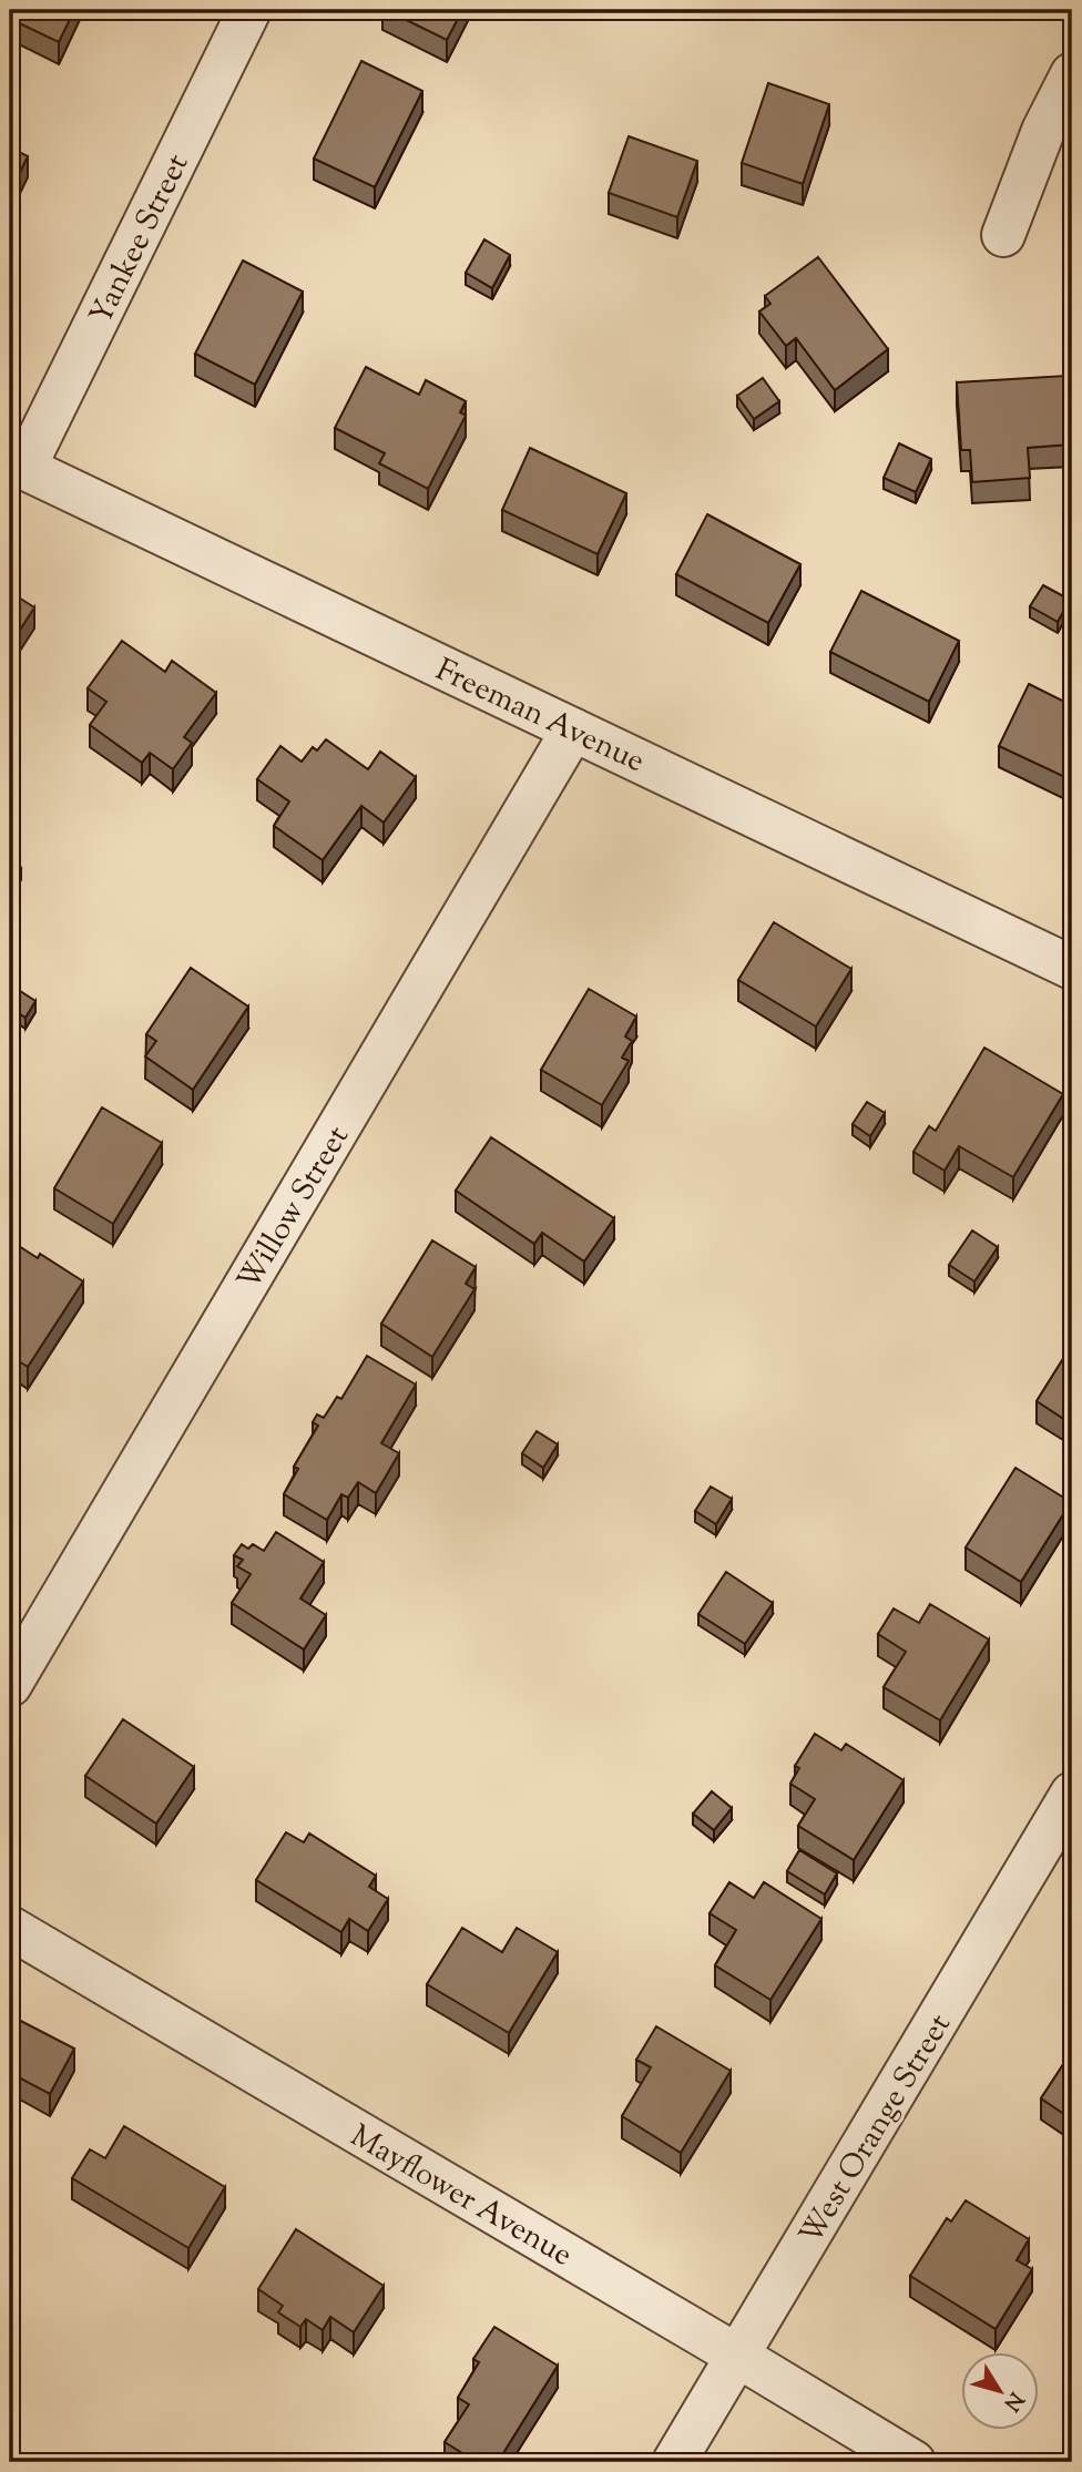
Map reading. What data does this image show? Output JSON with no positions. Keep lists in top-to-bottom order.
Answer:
{
  "streets": {
    "street": [
      "Yankee Street",
      "Freeman Avenue",
      "Willow Street",
      "West Orange Street",
      "Mayflower Avenue"
    ]
  },
  "crossings": [
    ["Yankee Street", "Freeman Avenue"],
    ["Freeman Avenue", "Willow Street"],
    ["West Orange Street", "Mayflower Avenue"]
  ],
  "north": "bottom right"
}
